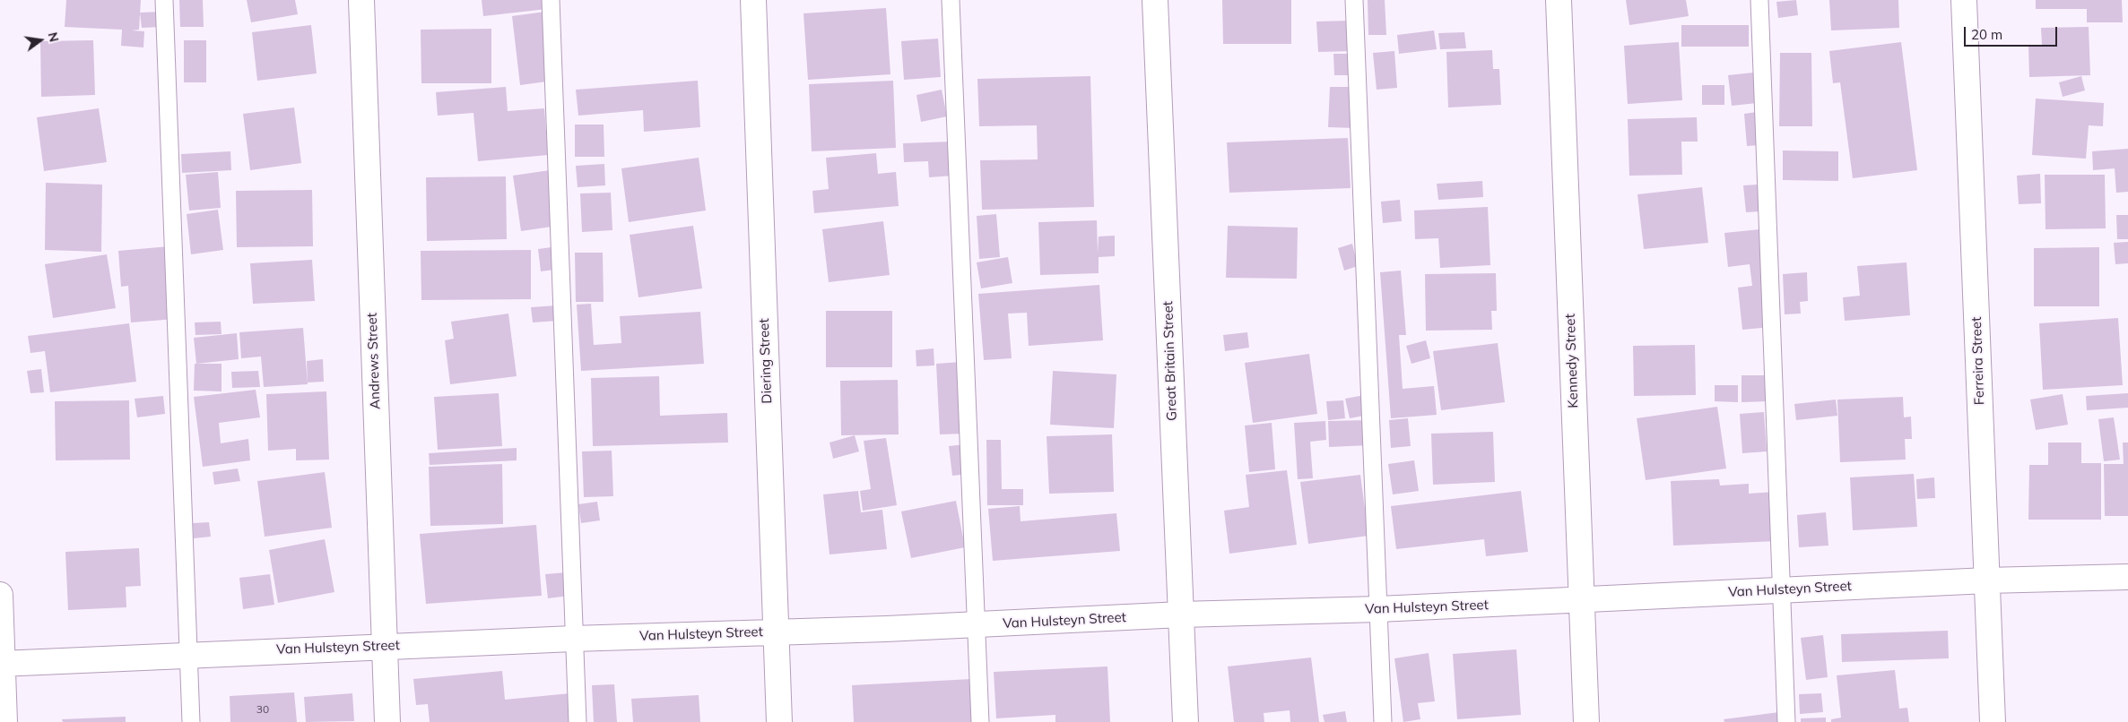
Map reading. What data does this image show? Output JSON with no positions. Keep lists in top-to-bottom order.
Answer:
{
  "streets": {
    "street": [
      "Andrews Street",
      "Diering Street",
      "Great Britain Street",
      "Kennedy Street",
      "Ferreira Street",
      "Van Hulsteyn Street"
    ]
  },
  "crossings": [
    ["Andrews Street", "Van Hulsteyn Street"],
    ["Diering Street", "Van Hulsteyn Street"],
    ["Great Britain Street", "Van Hulsteyn Street"],
    ["Kennedy Street", "Van Hulsteyn Street"],
    ["Ferreira Street", "Van Hulsteyn Street"]
  ],
  "house_numbers": ["30"],
  "scale_bar": "20 m",
  "north": "right"
}
